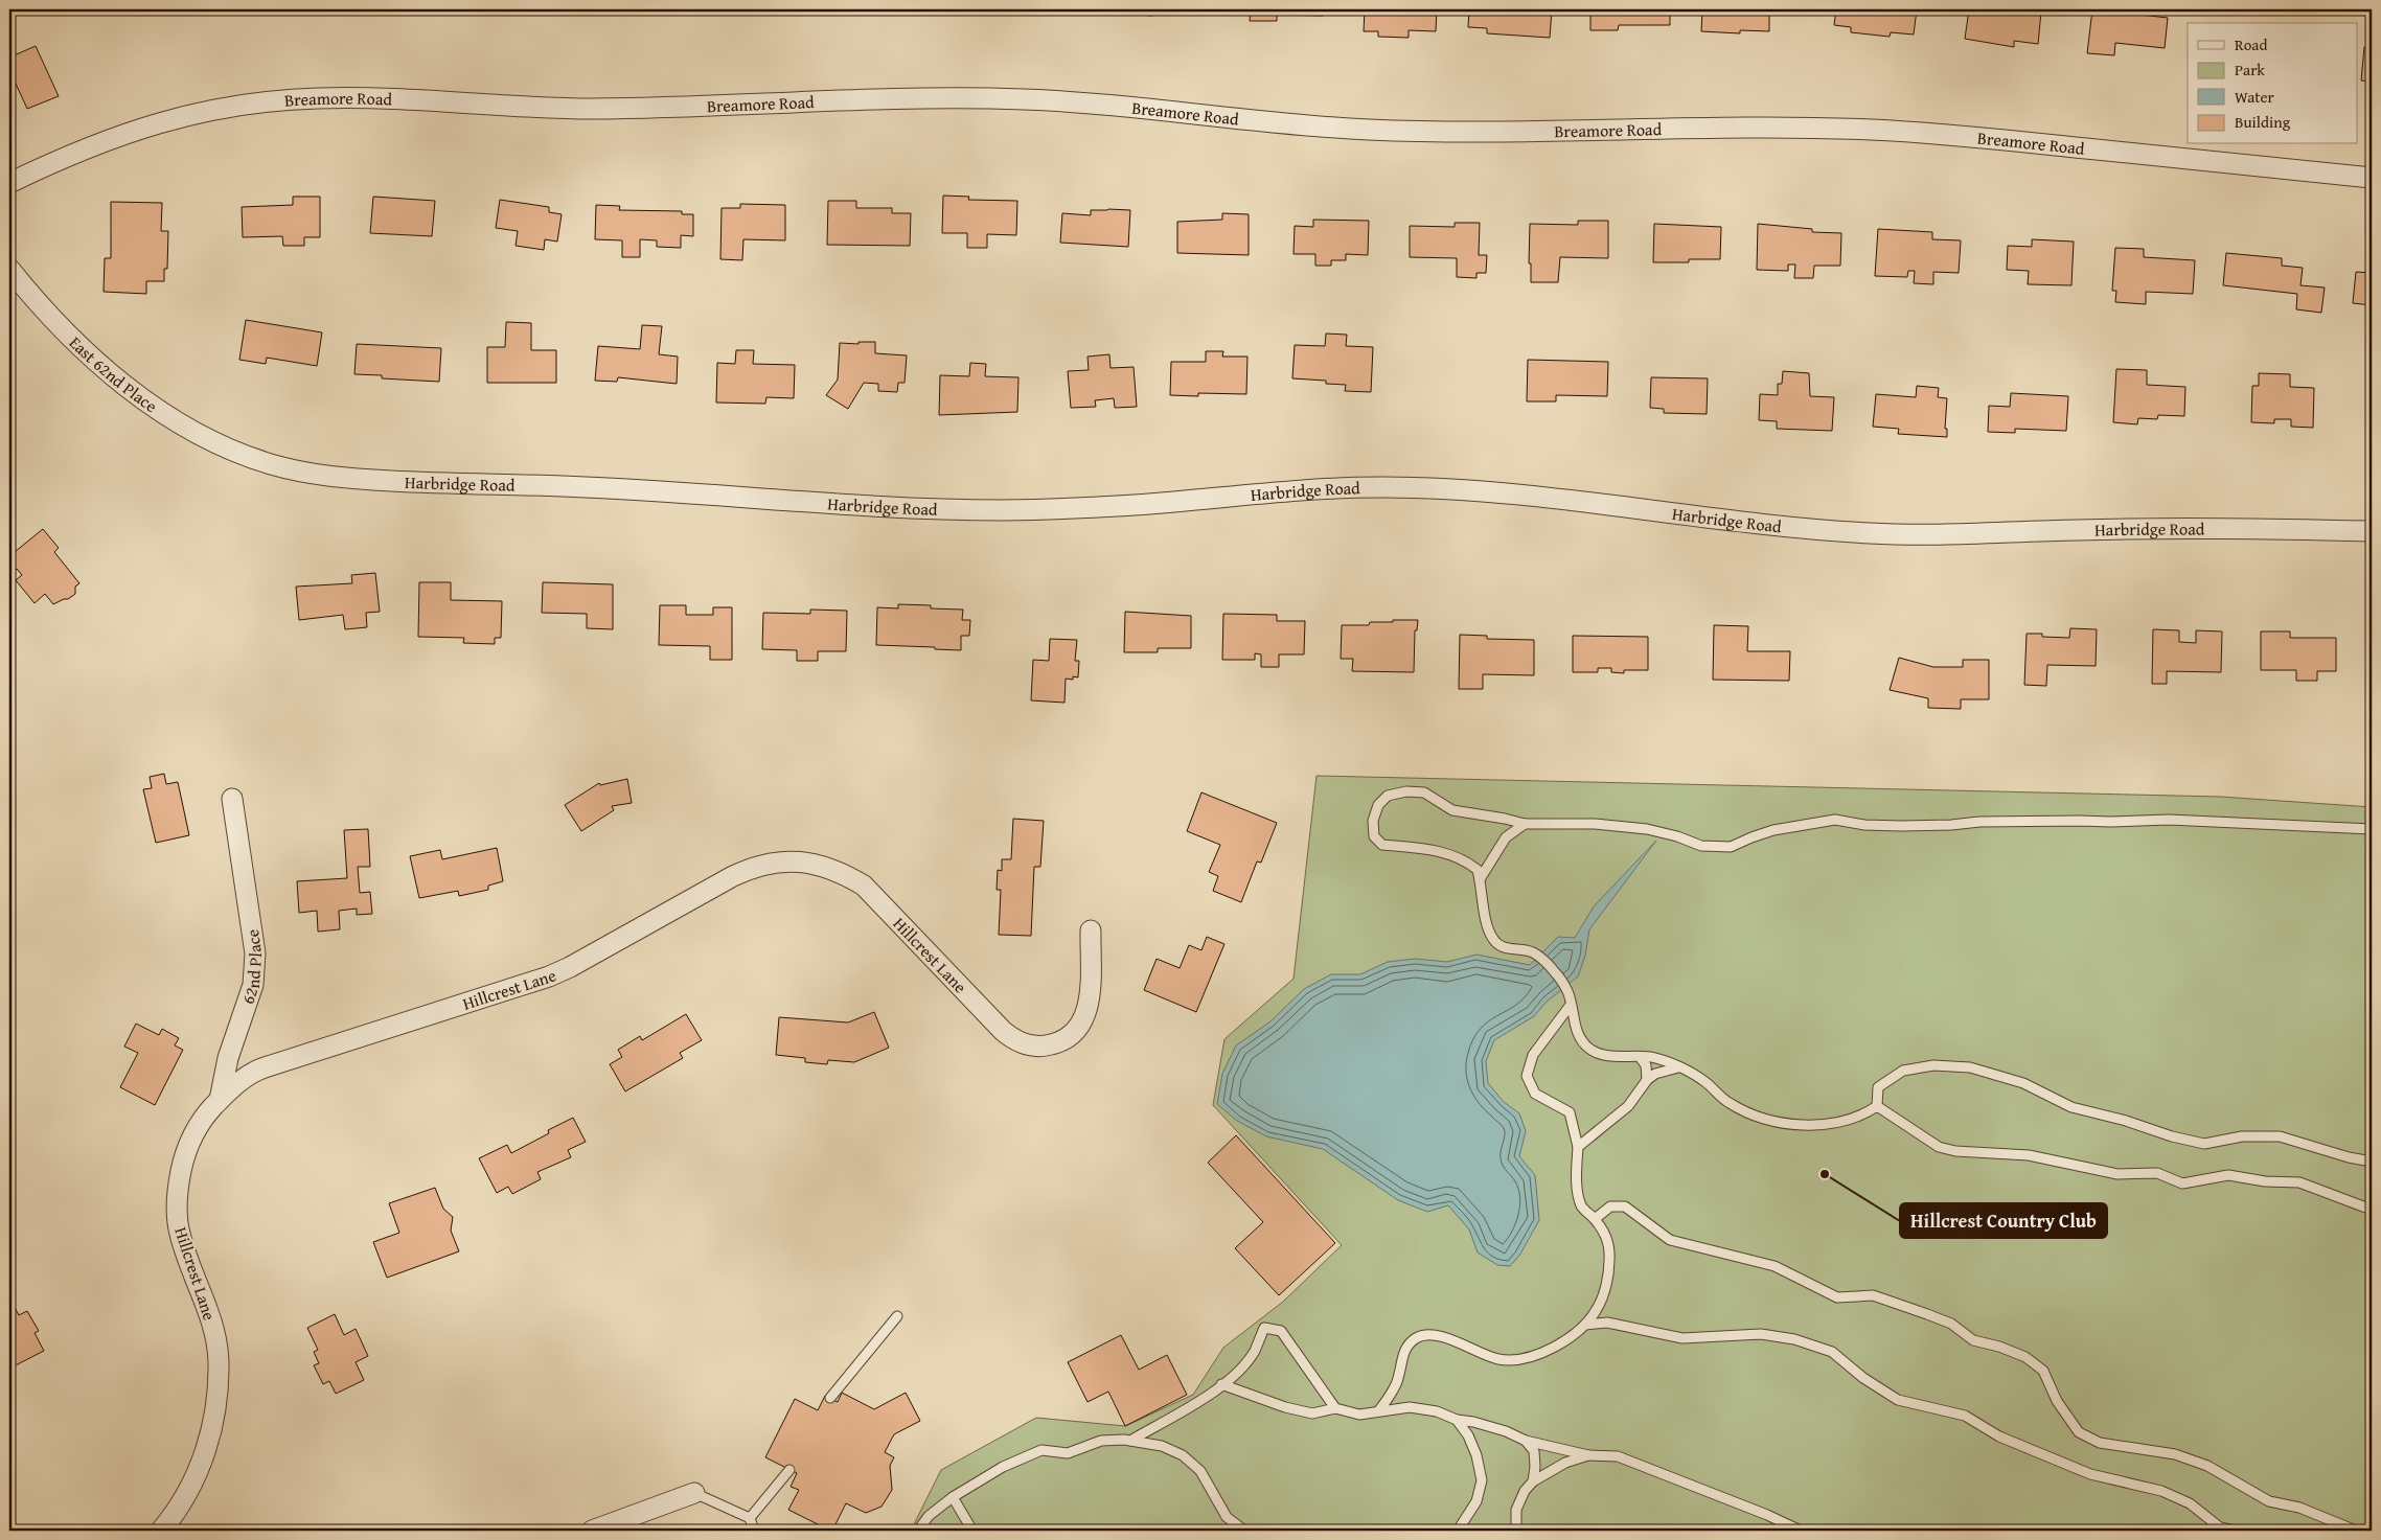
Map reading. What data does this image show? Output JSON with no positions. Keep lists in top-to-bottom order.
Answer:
{
  "streets": {
    "street": [
      "Breamore Road",
      "East 62nd Place",
      "Harbridge Road",
      "Hillcrest Lane",
      "62nd Place"
    ]
  },
  "crossings": [
    ["East 62nd Place", "Harbridge Road"],
    ["Hillcrest Lane", "62nd Place"]
  ],
  "places": ["Hillcrest Country Club"],
  "legend": [
    "Road",
    "Park",
    "Water",
    "Building"
  ]
}
